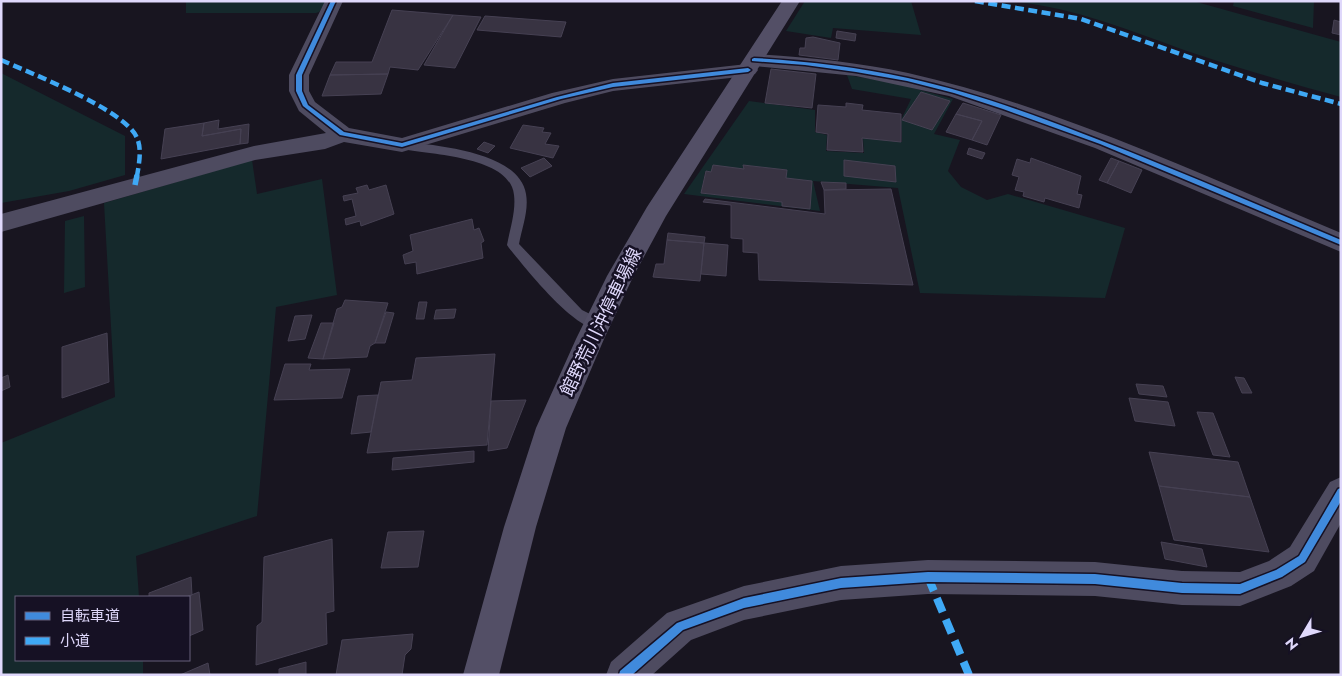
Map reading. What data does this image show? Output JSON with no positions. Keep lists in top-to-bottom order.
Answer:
{
  "streets": {
    "main road": ["館野荒川沖停車場線"]
  },
  "legend": ["自転車道", "小道"],
  "north": "bottom left"
}
